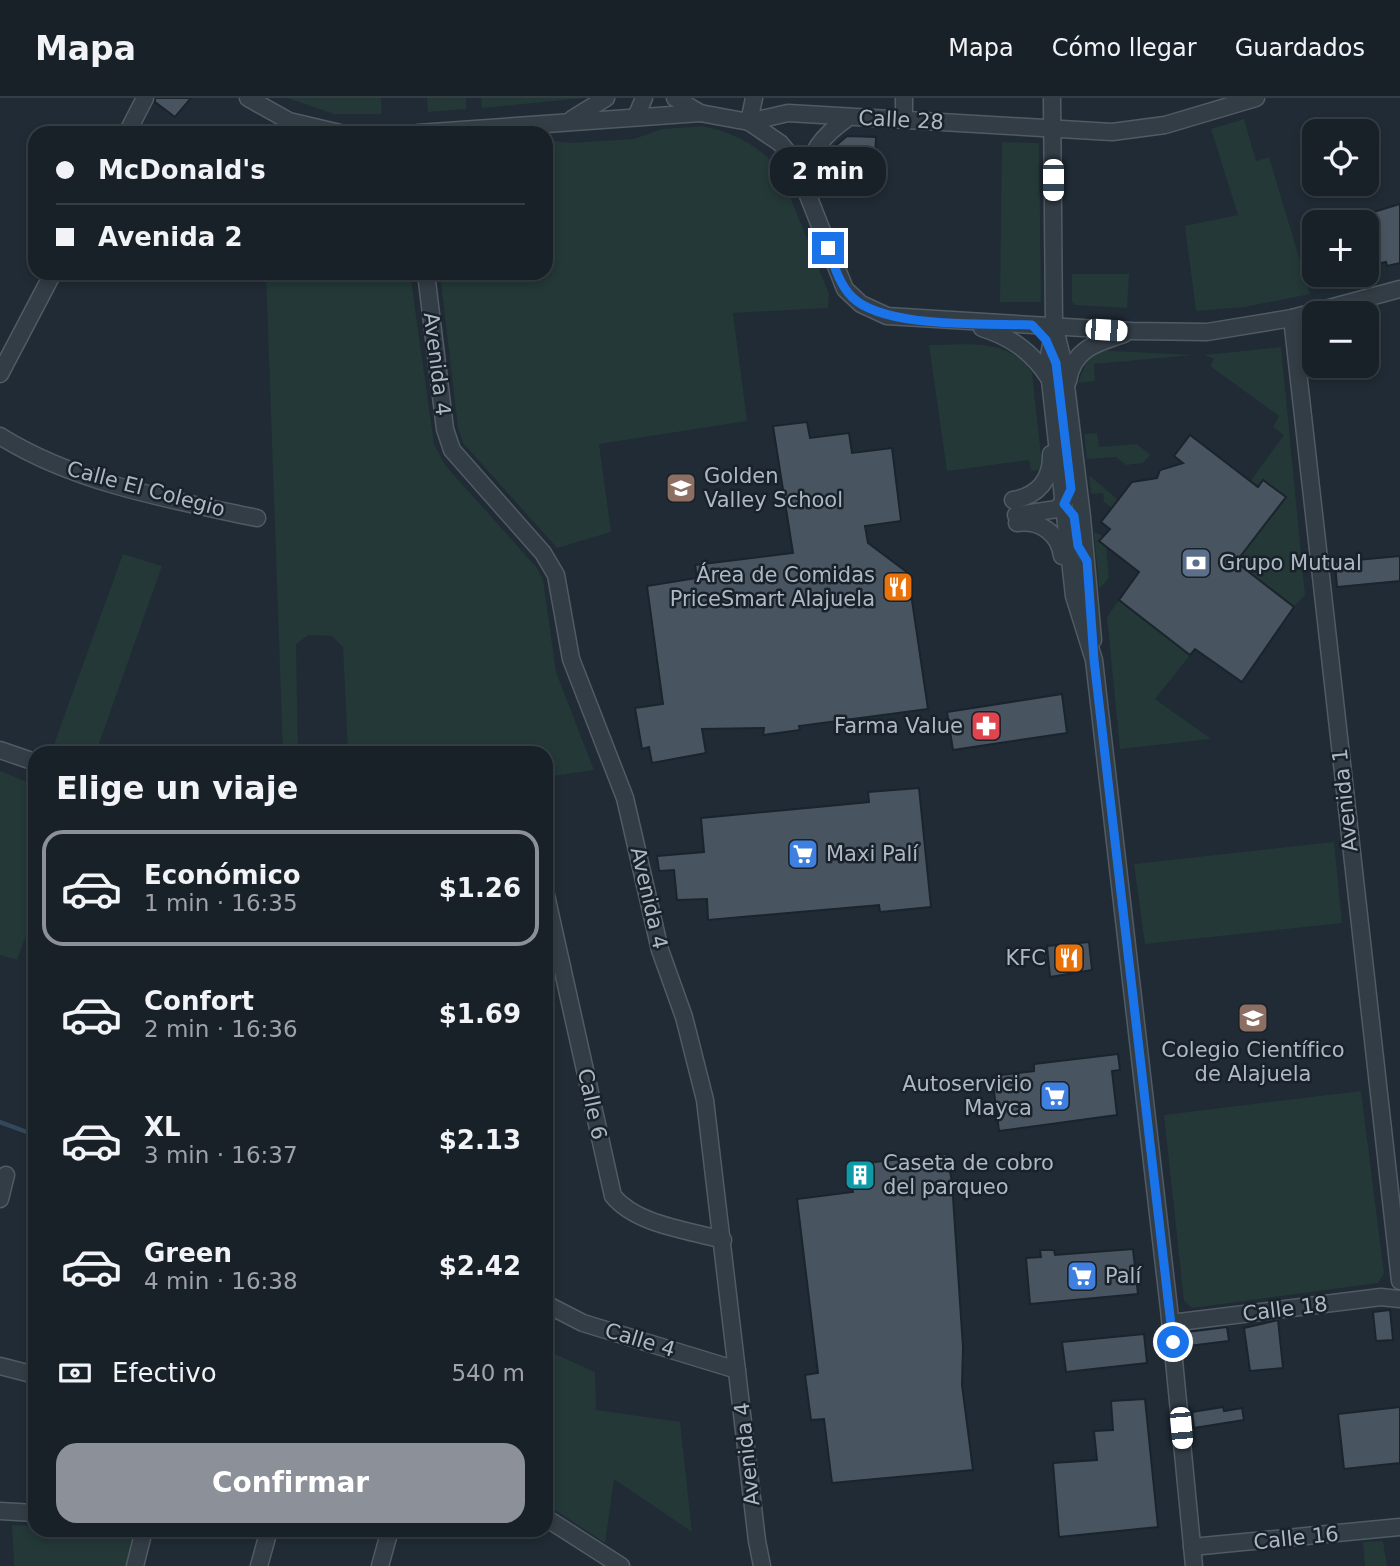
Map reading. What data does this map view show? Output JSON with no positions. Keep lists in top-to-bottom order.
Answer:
{
  "streets": {
    "street": [
      "Calle 28",
      "Avenida 4",
      "Calle El Colegio",
      "Avenida 1",
      "Calle 6",
      "Calle 18",
      "Calle 4",
      "Calle 16"
    ]
  },
  "crossings": [
    ["Avenida 4", "Calle 6"],
    ["Avenida 4", "Calle 4"]
  ],
  "places": {
    "school or university": ["Golden Valley School", "Colegio Científico de Alajuela"],
    "bank": ["Grupo Mutual"],
    "restaurant": ["Área de Comidas PriceSmart Alajuela", "KFC"],
    "pharmacy": ["Farma Value"],
    "supermarket": ["Maxi Palí", "Autoservicio Mayca", "Palí"],
    "building": ["Caseta de cobro del parqueo"]
  },
  "page": {
    "header": "Mapa",
    "nav": ["Mapa", "Cómo llegar", "Guardados"],
    "map_buttons": ["+", "−"],
    "banner": ["McDonald's", "Avenida 2"],
    "bubble": "2 min",
    "heading": "Elige un viaje",
    "list": [
      {
        "name": "Económico",
        "note": "1 min · 16:35",
        "value": "$1.26"
      },
      {
        "name": "Confort",
        "note": "2 min · 16:36",
        "value": "$1.69"
      },
      {
        "name": "XL",
        "note": "3 min · 16:37",
        "value": "$2.13"
      },
      {
        "name": "Green",
        "note": "4 min · 16:38",
        "value": "$2.42"
      }
    ],
    "pay": ["Efectivo", "540 m"],
    "buttons": "Confirmar"
  }
}
